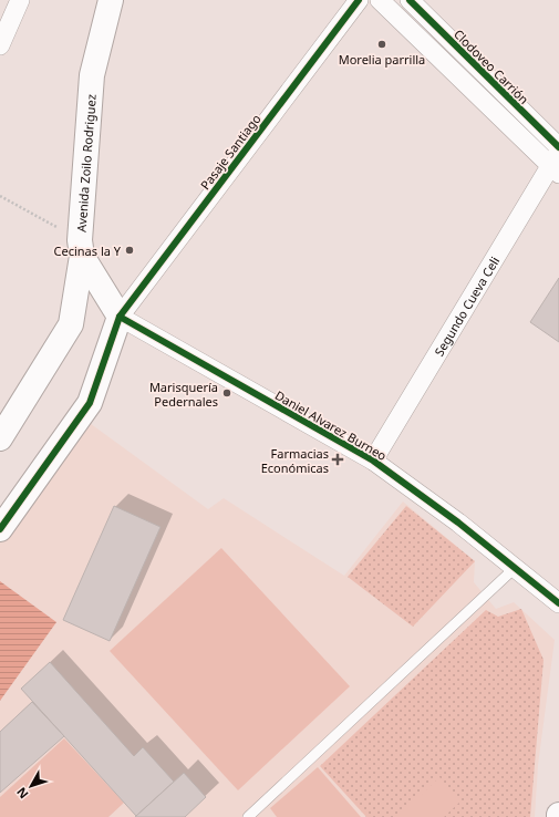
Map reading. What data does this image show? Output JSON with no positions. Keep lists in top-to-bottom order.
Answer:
{
  "streets": {
    "main road": ["Avenida Zoilo Rodriguez"],
    "street": [
      "Clodoveo Carrión",
      "Pasaje Santiago",
      "Segundo Cueva Celi",
      "Daniel Alvarez Burneo"
    ]
  },
  "crossings": [
    ["Pasaje Santiago", "Daniel Alvarez Burneo"],
    ["Segundo Cueva Celi", "Daniel Alvarez Burneo"]
  ],
  "places": {
    "other": ["Morelia parrilla", "Cecinas la Y", "Marisquería Pedernales"],
    "health": ["Farmacias Económicas"]
  },
  "north": "bottom left"
}
